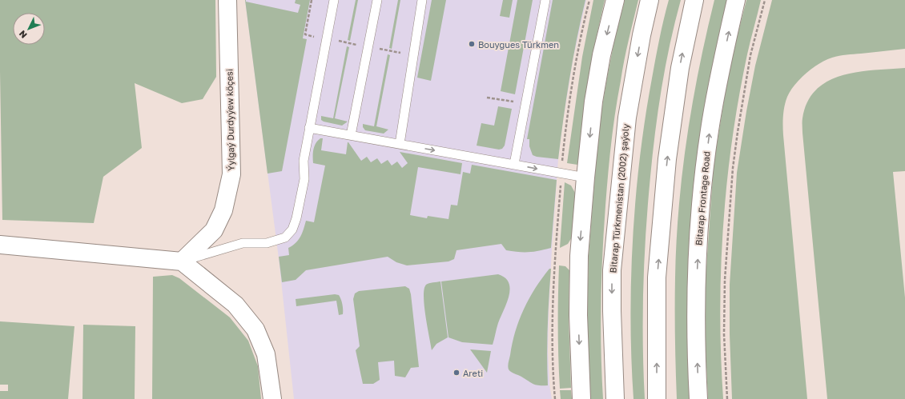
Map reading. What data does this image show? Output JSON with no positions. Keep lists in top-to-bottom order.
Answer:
{
  "streets": {
    "street": ["Ýylgaý Durdyýew köçesi", "Bitarap Türkmenistan (2002) şaýoly", "Bitarap Frontage Road"]
  },
  "places": ["Bouygues Türkmen", "Areti"],
  "north": "bottom left"
}
